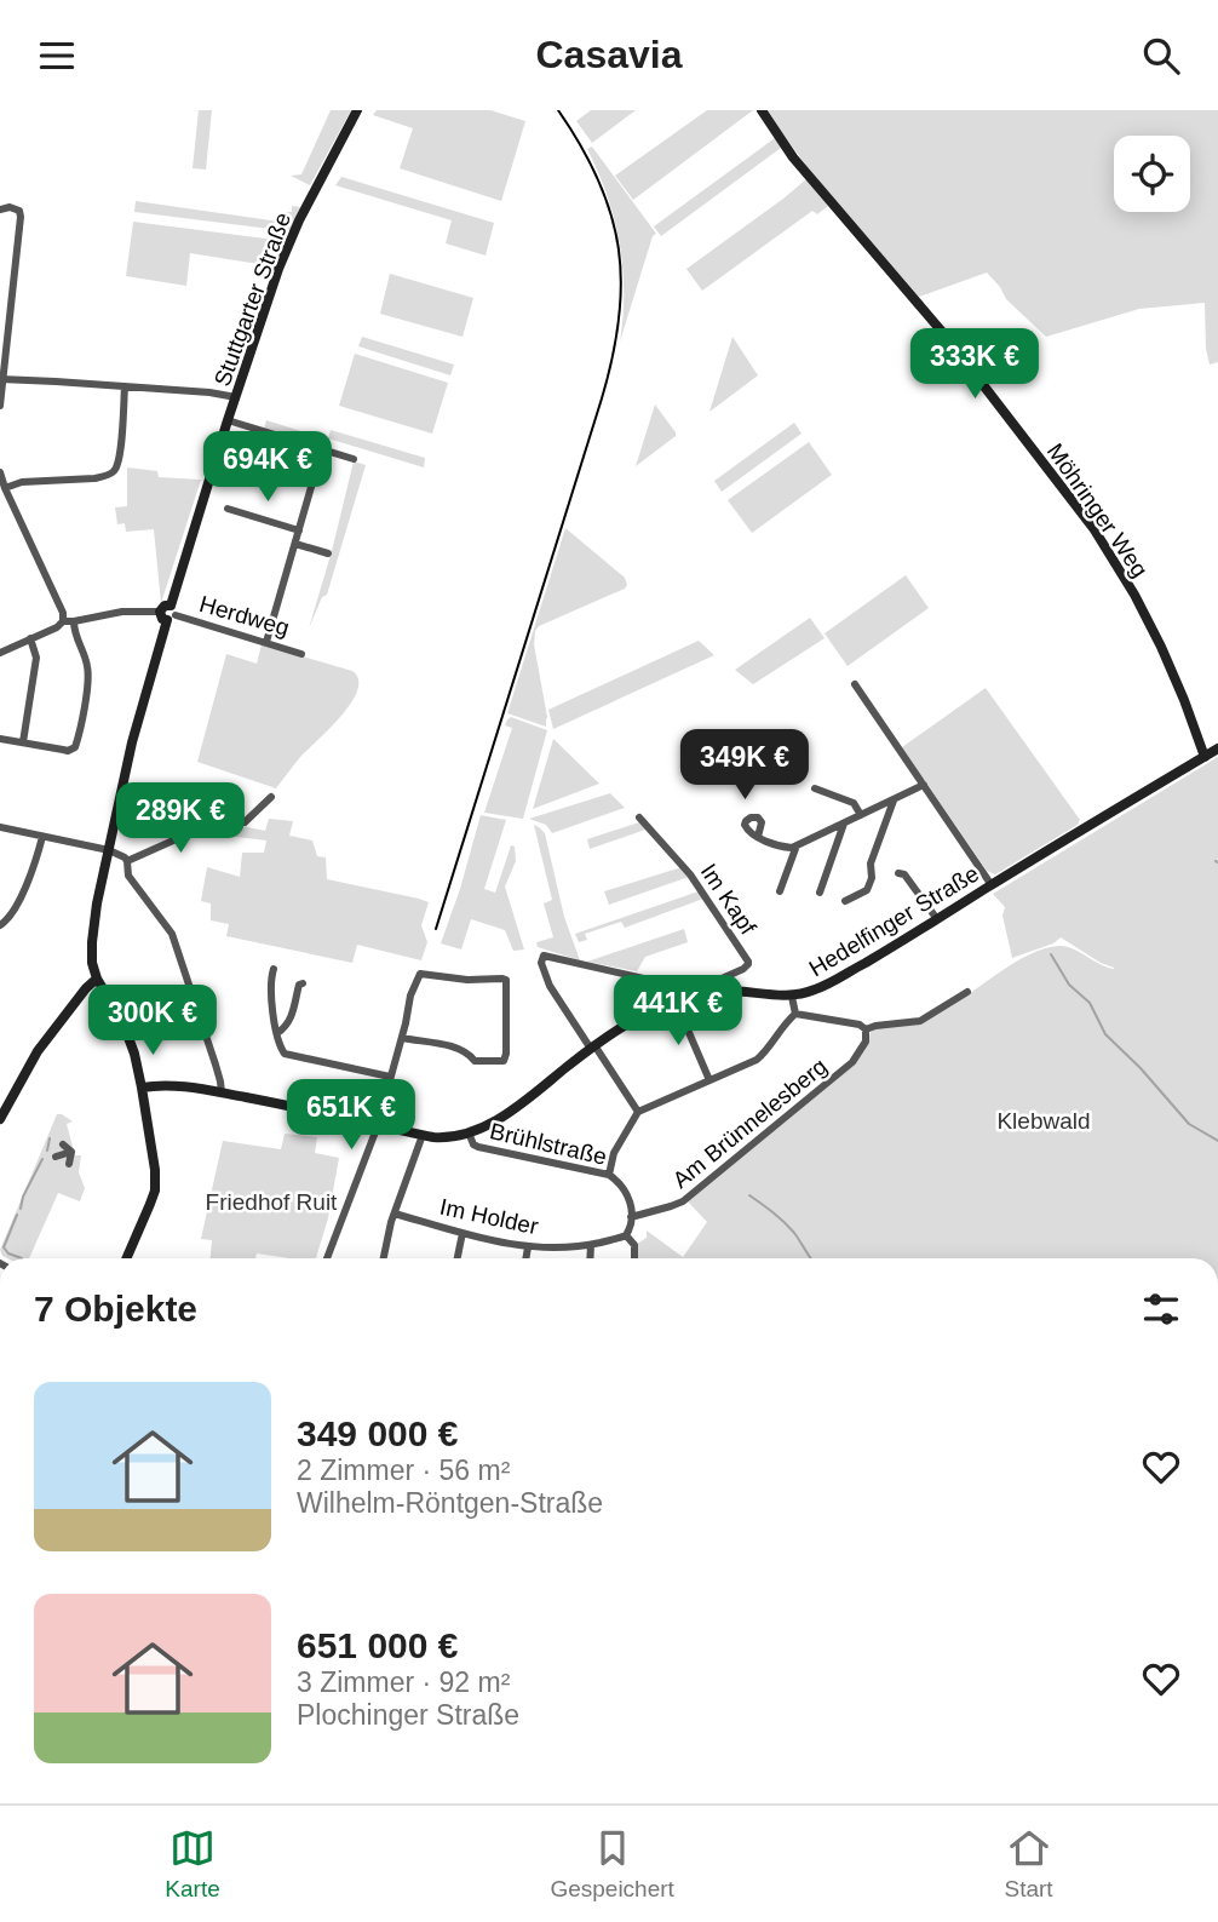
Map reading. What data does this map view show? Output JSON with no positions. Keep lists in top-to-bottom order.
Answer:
{
  "streets": {
    "street": [
      "Stuttgarter Straße",
      "Möhringer Weg",
      "Herdweg",
      "Im Kapf",
      "Hedelfinger Straße",
      "Am Brünnelesberg",
      "Brühlstraße",
      "Im Holder"
    ]
  },
  "crossings": [
    ["Stuttgarter Straße", "Herdweg"],
    ["Möhringer Weg", "Hedelfinger Straße"],
    ["Im Kapf", "Hedelfinger Straße"],
    ["Hedelfinger Straße", "Brühlstraße"],
    ["Am Brünnelesberg", "Brühlstraße"]
  ],
  "parks": ["Klebwald", "Friedhof Ruit"],
  "page": {
    "header": "Casavia",
    "price": [
      "333K €",
      "694K €",
      "349K €",
      "289K €",
      "441K €",
      "300K €",
      "651K €"
    ],
    "heading": "7 Objekte",
    "list": [
      {
        "name": "349 000 €",
        "note": "2 Zimmer · 56 m² · Wilhelm-Röntgen-Straße"
      },
      {
        "name": "651 000 €",
        "note": "3 Zimmer · 92 m² · Plochinger Straße"
      }
    ],
    "tabs": ["Karte", "Gespeichert", "Start"]
  }
}
